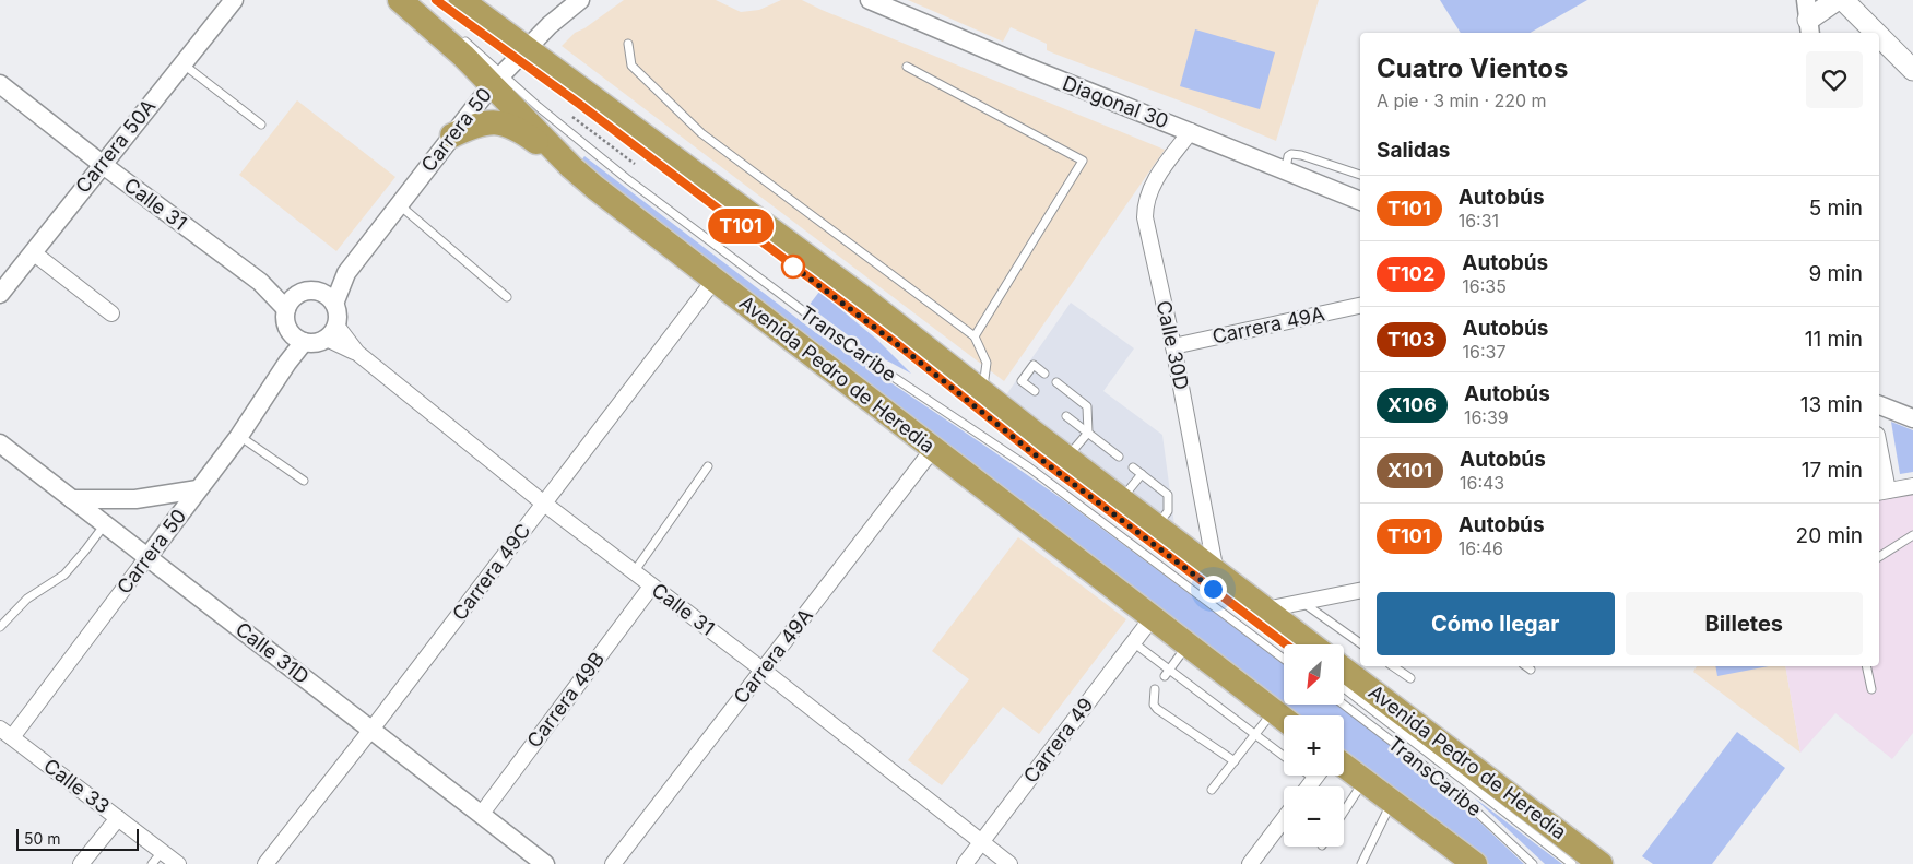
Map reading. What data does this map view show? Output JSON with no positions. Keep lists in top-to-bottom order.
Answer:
{
  "streets": {
    "highway": ["Avenida Pedro de Heredia"],
    "street": [
      "Diagonal 30",
      "Carrera 50",
      "Carrera 50A",
      "Calle 31",
      "Carrera 49A",
      "Calle 30D",
      "Carrera 49C",
      "Calle 31D",
      "Carrera 49B",
      "Carrera 49",
      "Calle 33"
    ],
    "lane": ["TransCaribe"]
  },
  "crossings": [
    ["Diagonal 30", "Calle 30D"],
    ["Carrera 50", "Calle 31"],
    ["Carrera 50", "TransCaribe"],
    ["Carrera 50", "Avenida Pedro de Heredia"],
    ["Carrera 50", "Calle 31D"],
    ["Carrera 50", "Calle 33"],
    ["Carrera 50A", "Calle 31"],
    ["Calle 31", "Carrera 49A"],
    ["Calle 31", "Carrera 49C"],
    ["Calle 31", "Carrera 49B"],
    ["Calle 31", "Carrera 49"],
    ["Carrera 49A", "Calle 30D"],
    ["Carrera 49A", "Avenida Pedro de Heredia"],
    ["TransCaribe", "Avenida Pedro de Heredia"],
    ["Avenida Pedro de Heredia", "Carrera 49C"],
    ["Avenida Pedro de Heredia", "Carrera 49"],
    ["Carrera 49C", "Calle 31D"],
    ["Calle 31D", "Carrera 49B"]
  ],
  "lines": ["bus line T101"],
  "scale_bar": "50 m",
  "north": "bottom left",
  "page": {
    "on_map": "T101",
    "heading": [
      ["Cuatro Vientos", "A pie · 3 min · 220 m"],
      "Salidas"
    ],
    "list": [
      {
        "mark": "T101",
        "name": "Autobús",
        "note": "16:31",
        "value": "5 min"
      },
      {
        "mark": "T102",
        "name": "Autobús",
        "note": "16:35",
        "value": "9 min"
      },
      {
        "mark": "T103",
        "name": "Autobús",
        "note": "16:37",
        "value": "11 min"
      },
      {
        "mark": "X106",
        "name": "Autobús",
        "note": "16:39",
        "value": "13 min"
      },
      {
        "mark": "X101",
        "name": "Autobús",
        "note": "16:43",
        "value": "17 min"
      },
      {
        "mark": "T101",
        "name": "Autobús",
        "note": "16:46",
        "value": "20 min"
      }
    ],
    "buttons": ["Cómo llegar", "Billetes"],
    "map_buttons": ["+", "−"],
    "scale": "50 m"
  }
}
